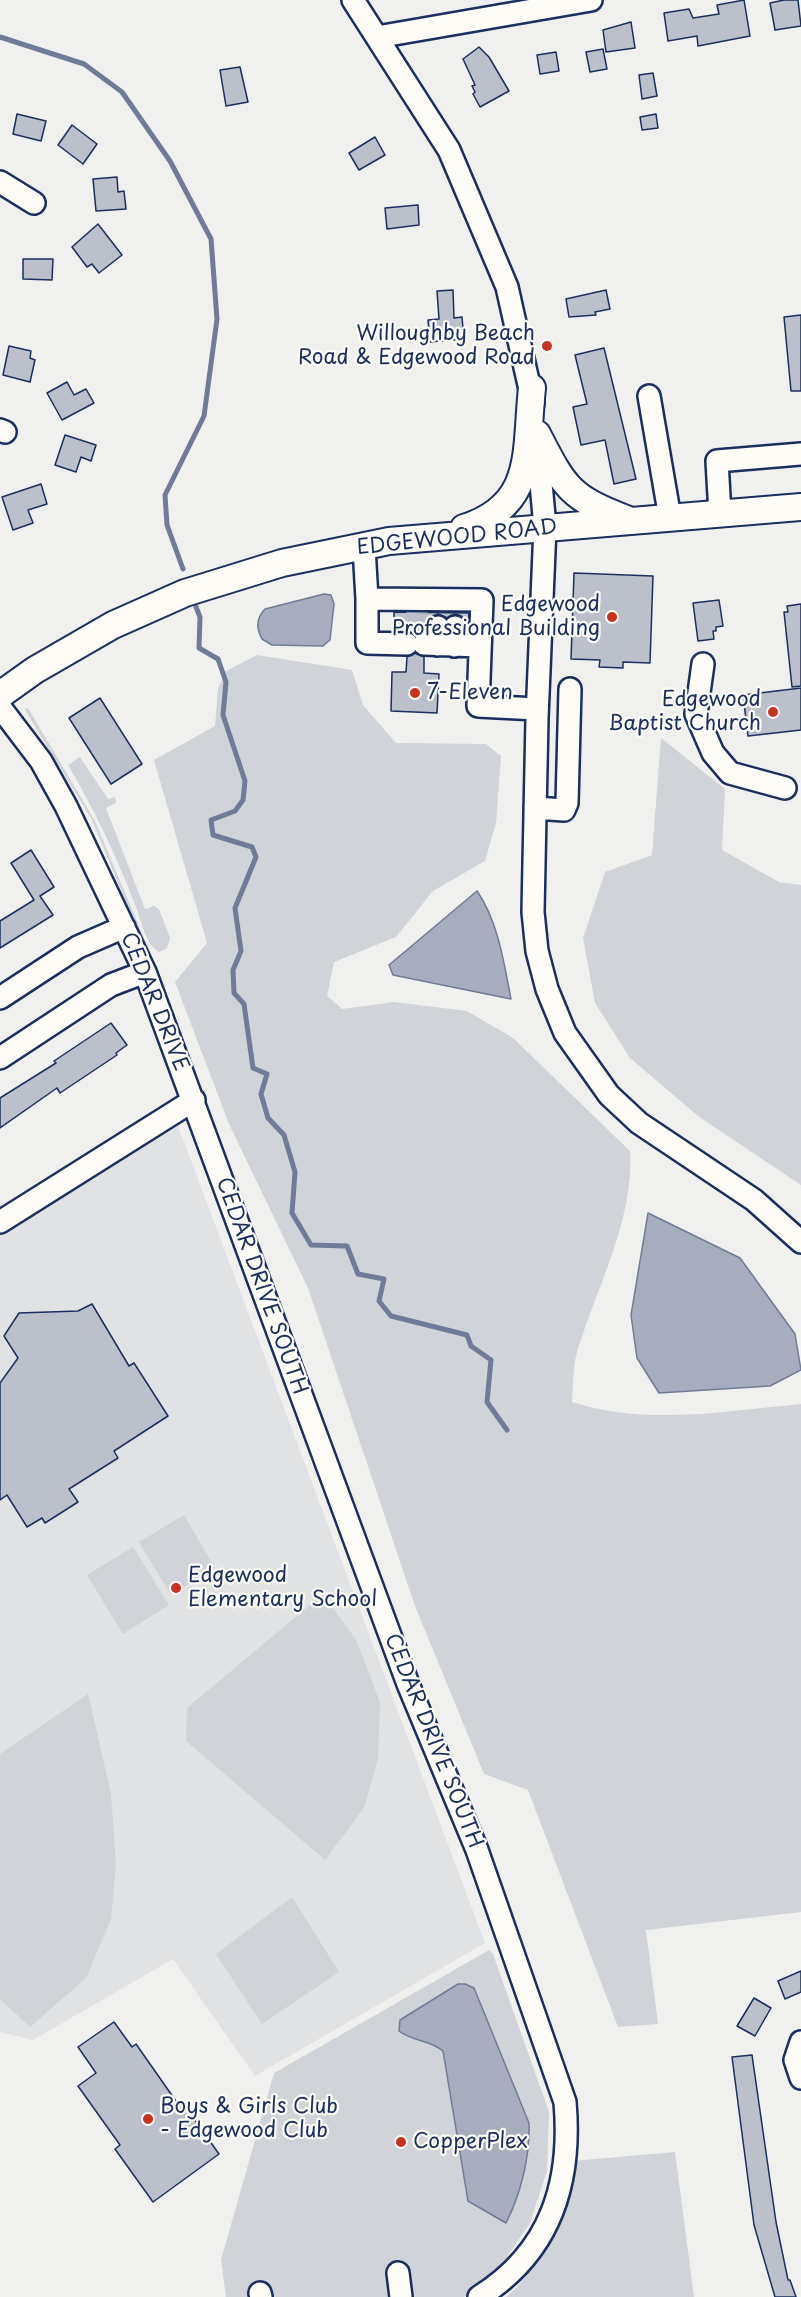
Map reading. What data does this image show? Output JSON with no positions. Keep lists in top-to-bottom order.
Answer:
{
  "streets": {
    "main road": ["EDGEWOOD ROAD"],
    "street": ["CEDAR DRIVE", "CEDAR DRIVE SOUTH"]
  },
  "crossings": [
    ["CEDAR DRIVE", "CEDAR DRIVE SOUTH"]
  ],
  "places": [
    "Willoughby Beach Road & Edgewood Road",
    "Edgewood Professional Building",
    "7-Eleven",
    "Edgewood Baptist Church",
    "Edgewood Elementary School",
    "Boys & Girls Club - Edgewood Club",
    "CopperPlex"
  ]
}
